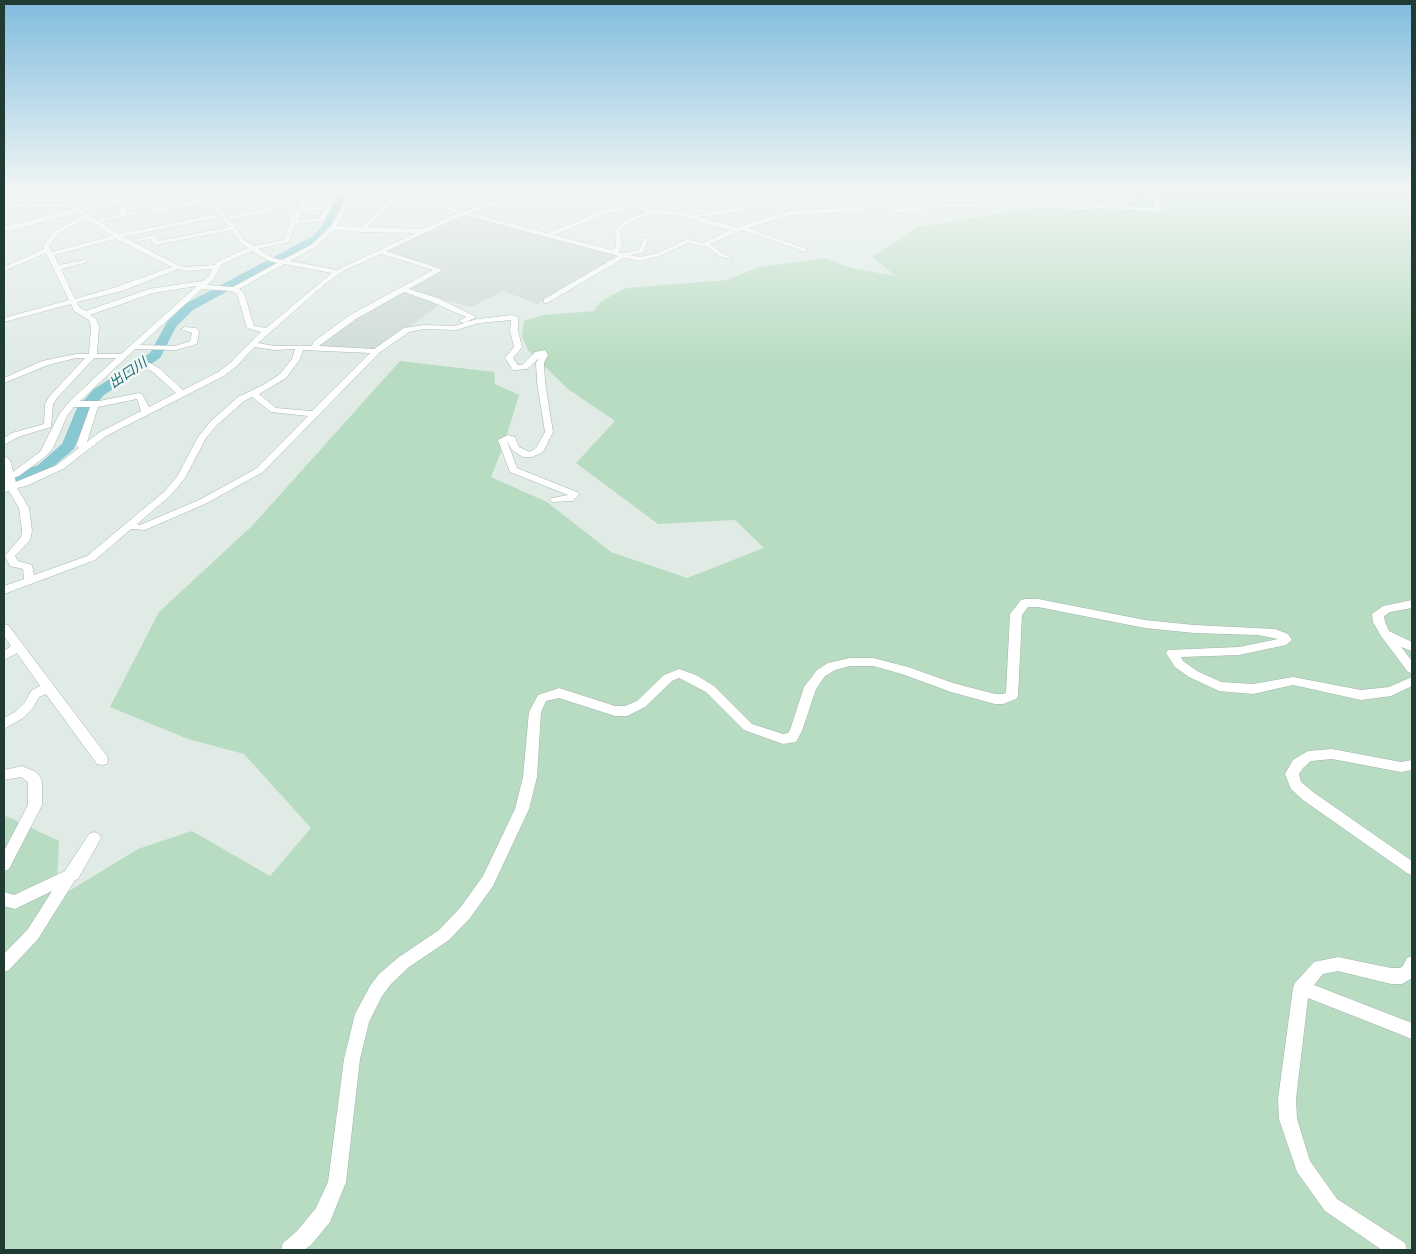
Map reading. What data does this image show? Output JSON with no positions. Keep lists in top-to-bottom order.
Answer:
{
  "water": ["出口川"]
}
